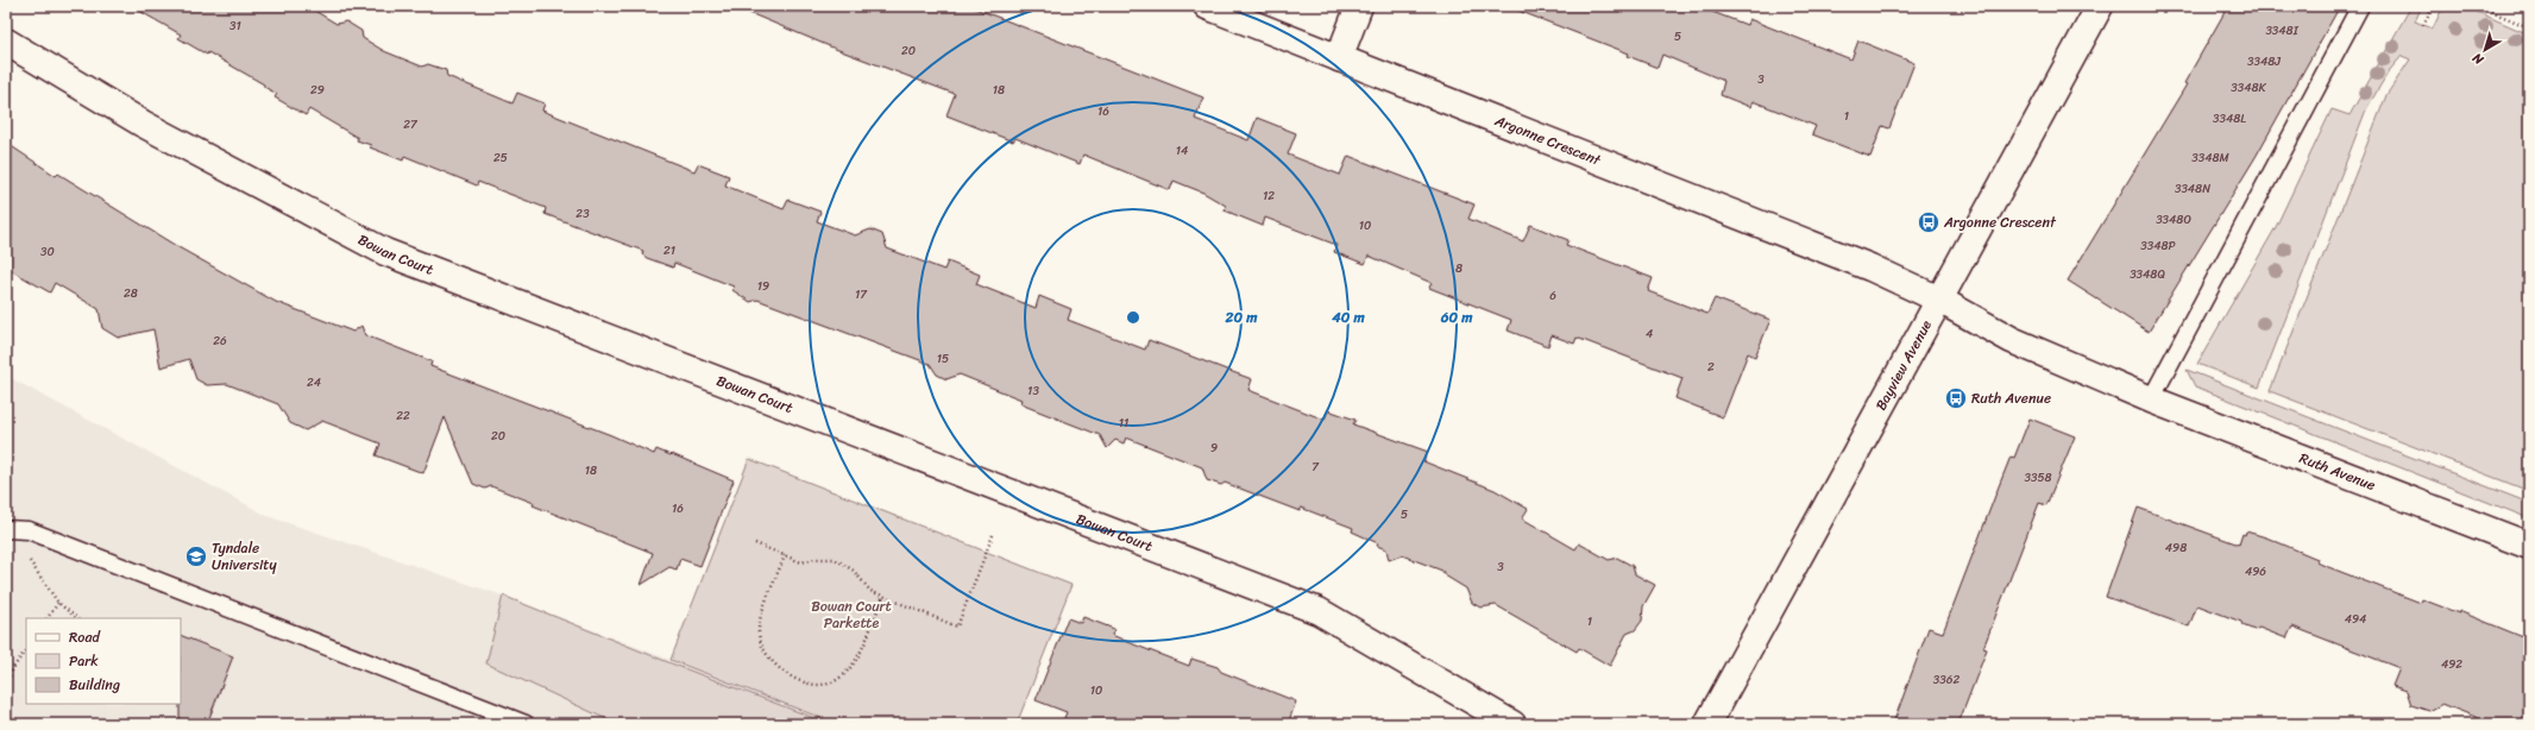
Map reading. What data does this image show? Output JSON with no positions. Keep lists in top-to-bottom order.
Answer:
{
  "streets": {
    "street": [
      "Argonne Crescent",
      "Bowan Court",
      "Bayview Avenue",
      "Ruth Avenue"
    ]
  },
  "crossings": [
    ["Argonne Crescent", "Bayview Avenue"],
    ["Argonne Crescent", "Ruth Avenue"],
    ["Bayview Avenue", "Ruth Avenue"]
  ],
  "parks": ["Bowan Court Parkette"],
  "places": {
    "bus stop": ["Argonne Crescent", "Ruth Avenue"],
    "school or university": ["Tyndale University"]
  },
  "house_numbers": [
    "31",
    "3348I",
    "5",
    "20",
    "3348J",
    "3",
    "3348K",
    "29",
    "18",
    "16",
    "1",
    "3348L",
    "27",
    "14",
    "25",
    "3348M",
    "3348N",
    "12",
    "23",
    "3348O",
    "10",
    "3348P",
    "21",
    "30",
    "8",
    "3348Q",
    "19",
    "28",
    "17",
    "6",
    "4",
    "26",
    "15",
    "2",
    "24",
    "13",
    "22",
    "11",
    "20",
    "9",
    "7",
    "18",
    "3358",
    "16",
    "5",
    "498",
    "3",
    "496",
    "494",
    "1",
    "492",
    "3362",
    "10"
  ],
  "legend": ["Road", "Park", "Building"],
  "north": "bottom left",
  "rings": ["20 m", "40 m", "60 m"]
}
